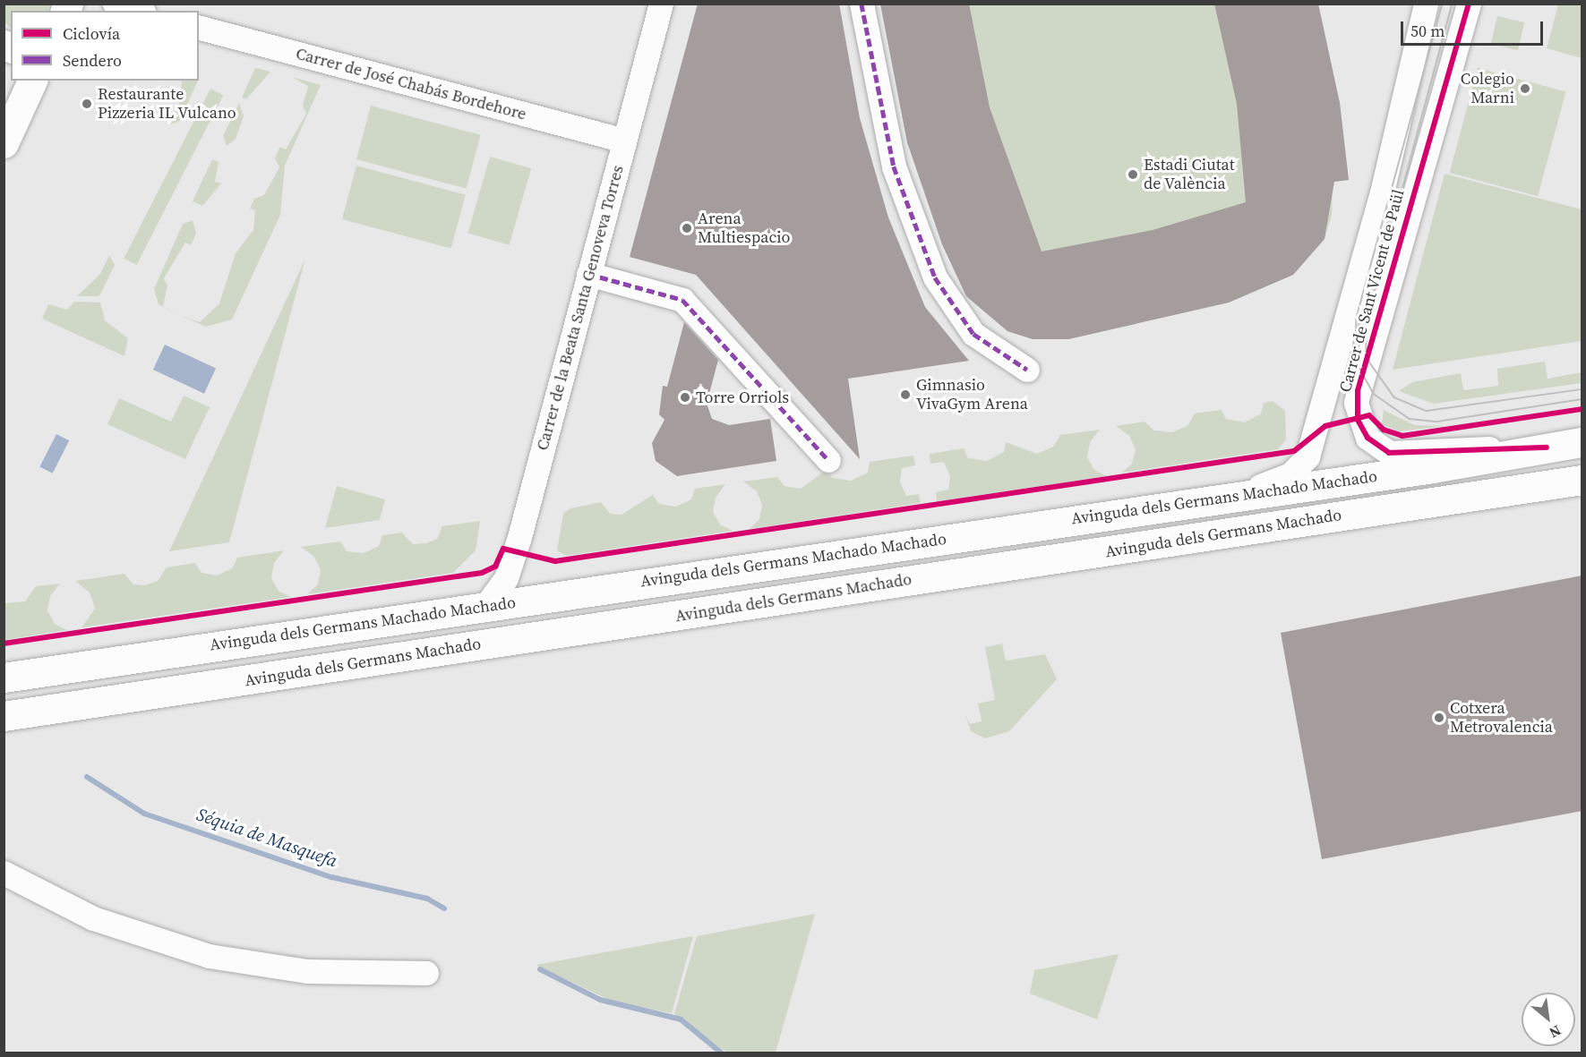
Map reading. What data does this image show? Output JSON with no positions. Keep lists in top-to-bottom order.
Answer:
{
  "streets": {
    "main road": ["Avinguda dels Germans Machado Machado", "Avinguda dels Germans Machado"],
    "street": ["Carrer de José Chabás Bordehore", "Carrer de Sant Vicent de Paül", "Carrer de la Beata Santa Genoveva Torres"]
  },
  "crossings": [
    ["Carrer de José Chabás Bordehore", "Carrer de la Beata Santa Genoveva Torres"],
    ["Carrer de Sant Vicent de Paül", "Avinguda dels Germans Machado Machado"],
    ["Carrer de la Beata Santa Genoveva Torres", "Avinguda dels Germans Machado Machado"]
  ],
  "water": ["Séquia de Masquefa"],
  "places": [
    "Colegio Marni",
    "Restaurante Pizzeria IL Vulcano",
    "Estadi Ciutat de València",
    "Arena Multiespacio",
    "Gimnasio VivaGym Arena",
    "Torre Orriols",
    "Cotxera Metrovalencia"
  ],
  "legend": ["Ciclovía", "Sendero"],
  "scale_bar": "50 m",
  "north": "bottom right"
}
